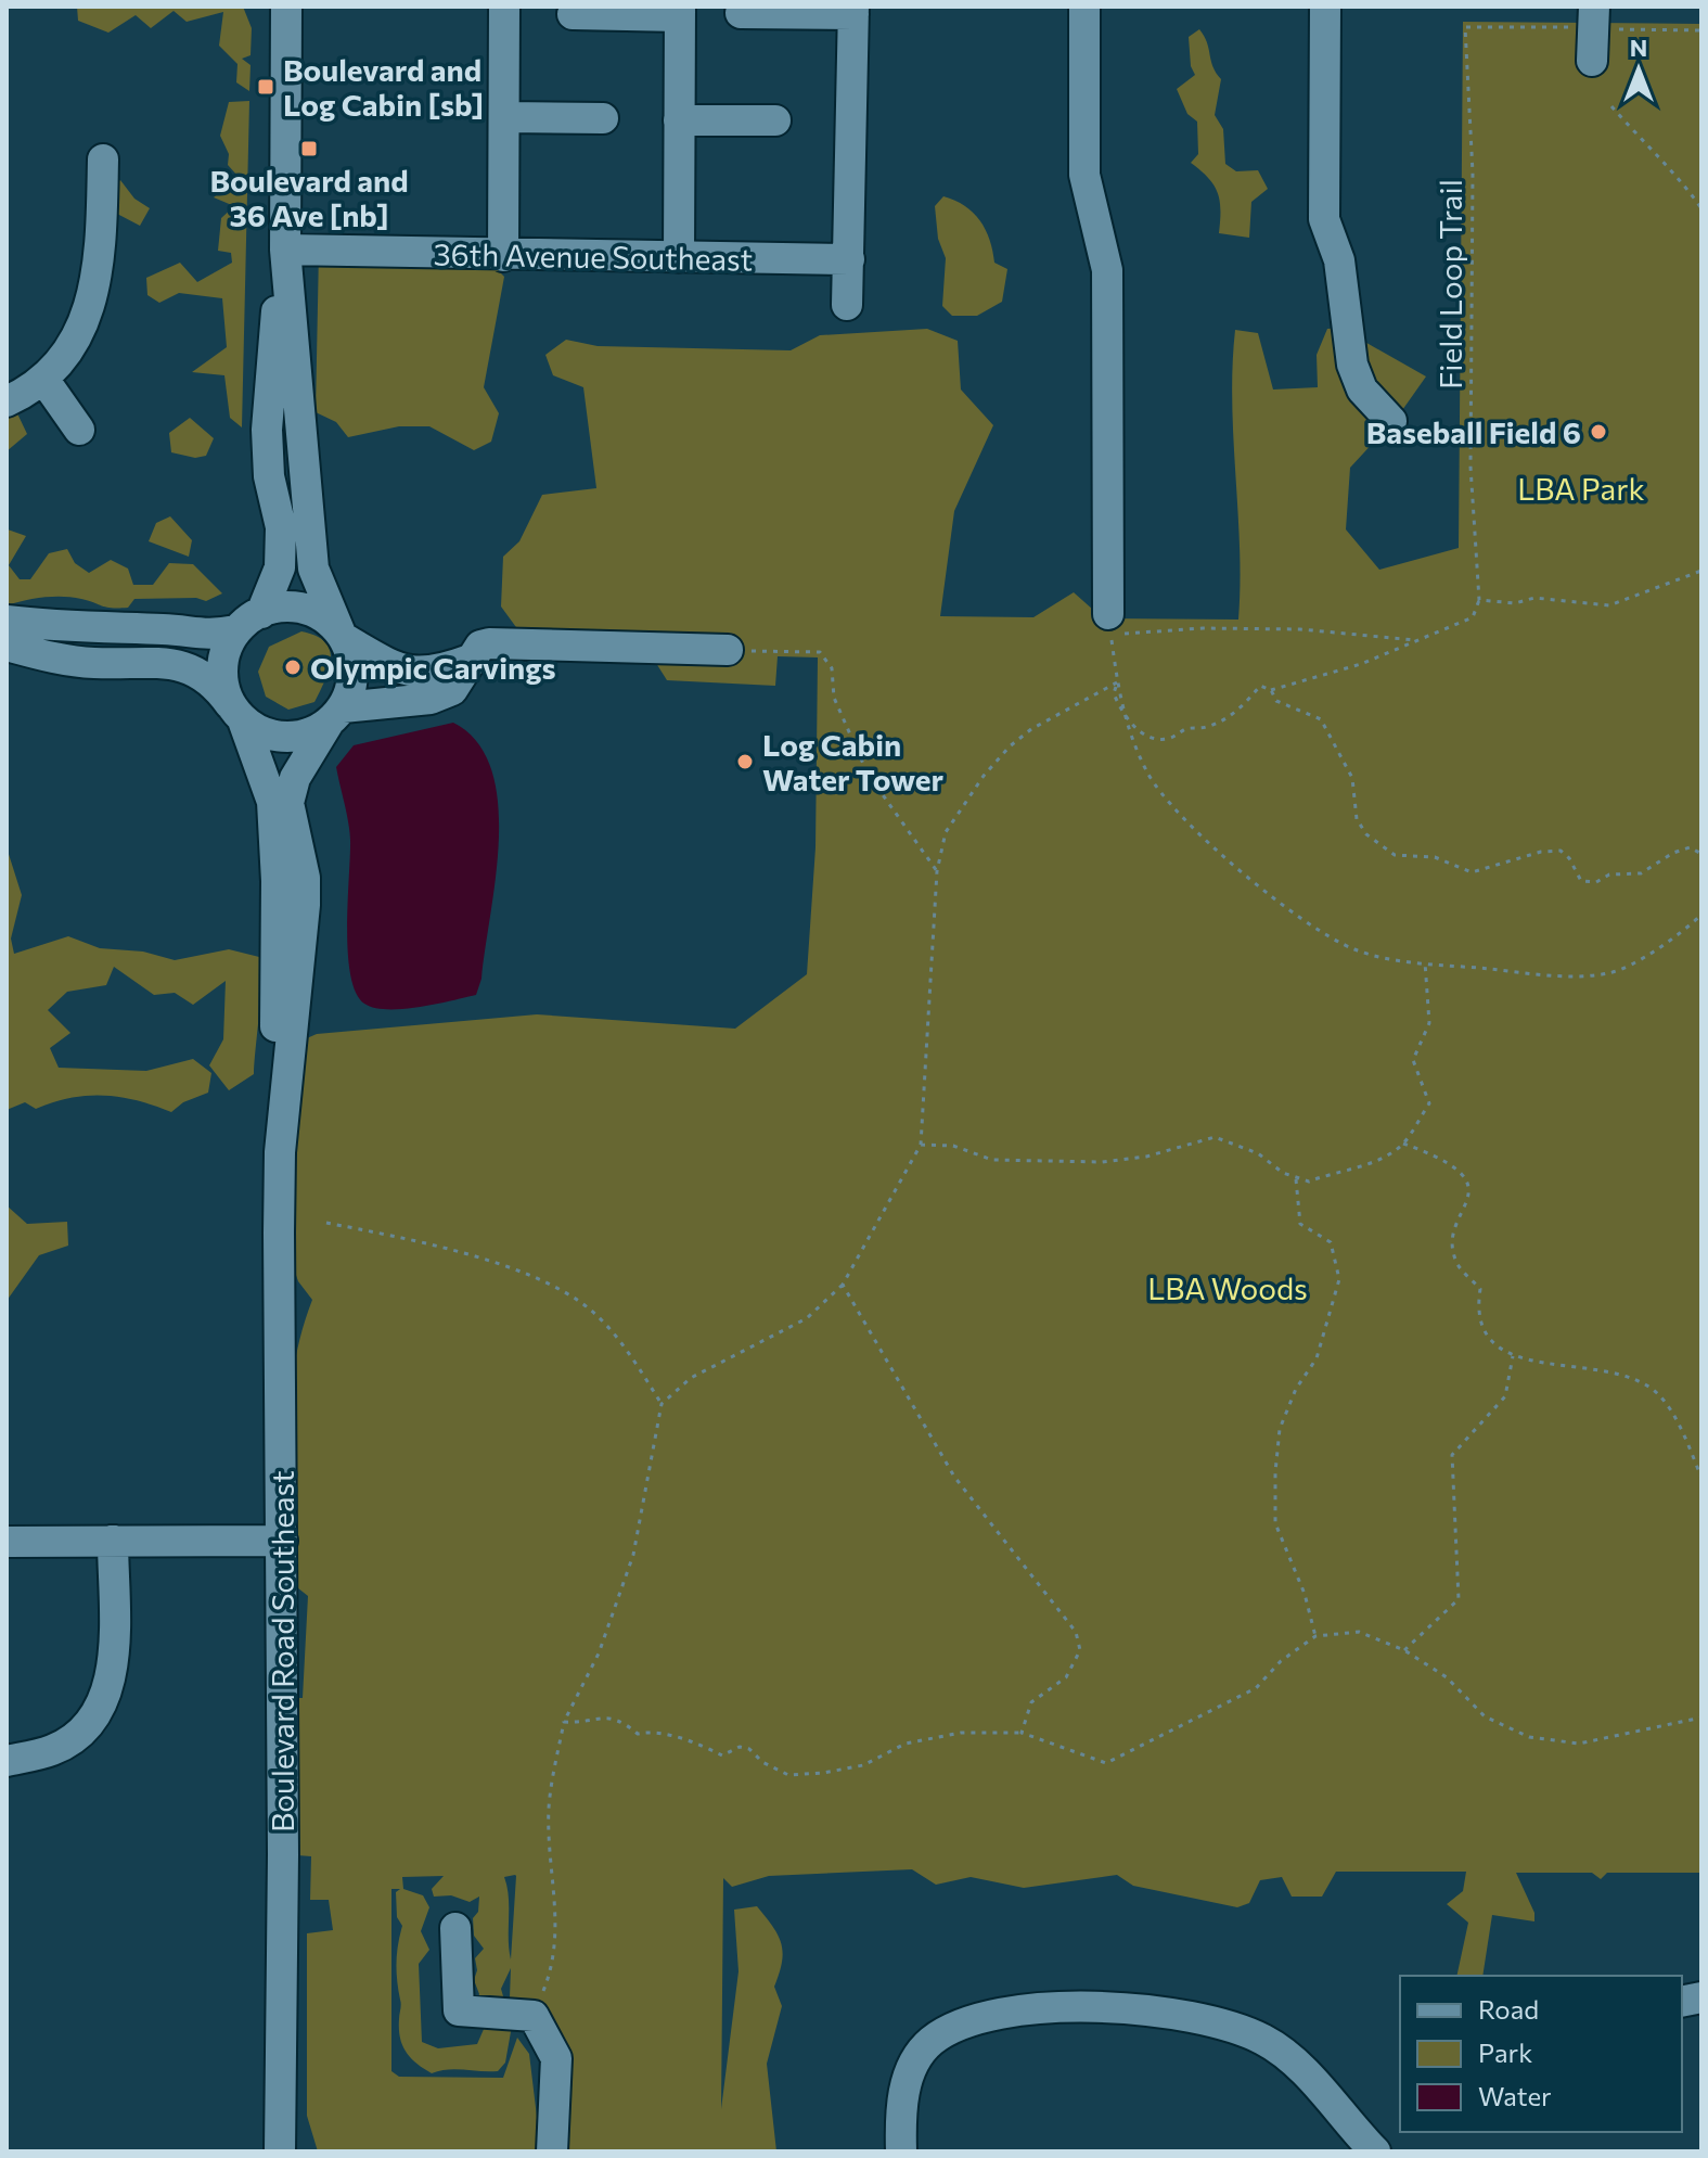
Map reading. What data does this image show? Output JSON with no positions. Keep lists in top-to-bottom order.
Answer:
{
  "streets": {
    "street": ["36th Avenue Southeast", "Boulevard Road Southeast"],
    "path": ["Field Loop Trail"]
  },
  "parks": ["LBA Park", "LBA Woods"],
  "places": {
    "transit": ["Boulevard and Log Cabin [sb]", "Boulevard and 36 Ave [nb]"],
    "other": ["Baseball Field 6", "Olympic Carvings", "Log Cabin Water Tower"]
  },
  "legend": ["Road", "Park", "Water"],
  "north": "top"
}
